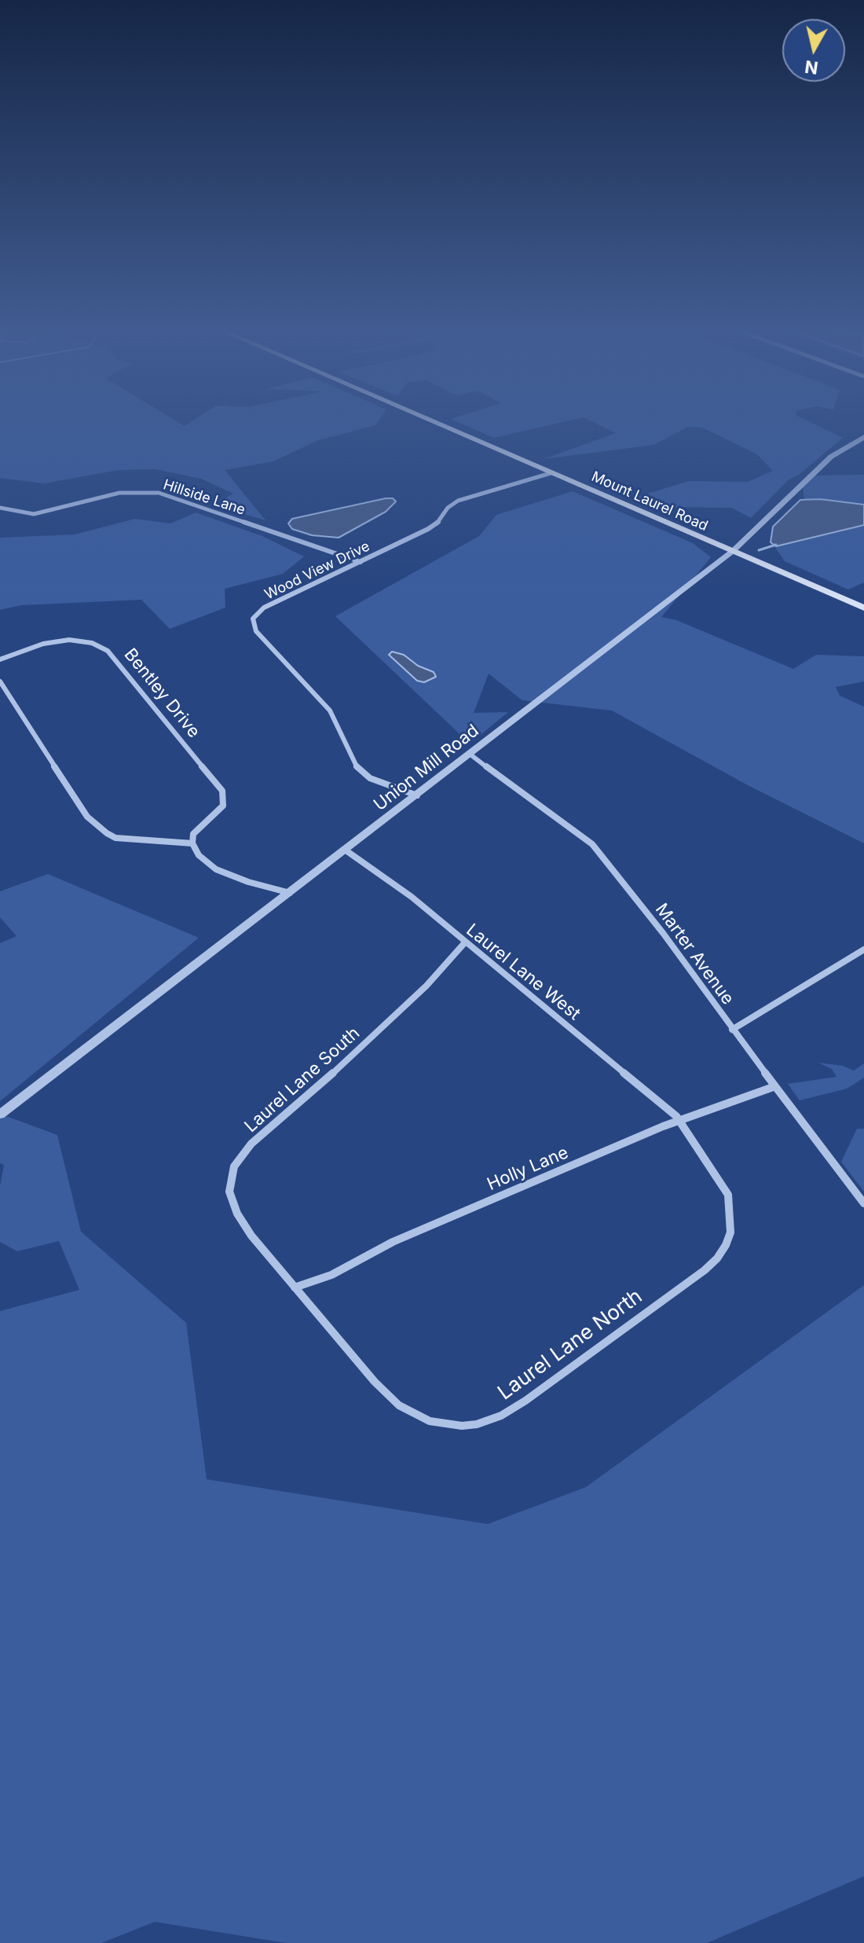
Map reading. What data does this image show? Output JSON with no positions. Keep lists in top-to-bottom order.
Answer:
{
  "streets": {
    "main road": ["Mount Laurel Road"],
    "street": [
      "Hillside Lane",
      "Wood View Drive",
      "Bentley Drive",
      "Union Mill Road",
      "Marter Avenue",
      "Laurel Lane West",
      "Laurel Lane South",
      "Holly Lane",
      "Laurel Lane North"
    ]
  },
  "crossings": [
    ["Hillside Lane", "Wood View Drive"],
    ["Mount Laurel Road", "Wood View Drive"],
    ["Mount Laurel Road", "Union Mill Road"],
    ["Wood View Drive", "Union Mill Road"],
    ["Union Mill Road", "Marter Avenue"],
    ["Union Mill Road", "Laurel Lane West"],
    ["Marter Avenue", "Holly Lane"],
    ["Laurel Lane West", "Laurel Lane South"],
    ["Laurel Lane West", "Holly Lane"],
    ["Laurel Lane West", "Laurel Lane North"],
    ["Laurel Lane South", "Holly Lane"],
    ["Laurel Lane South", "Laurel Lane North"],
    ["Holly Lane", "Laurel Lane North"]
  ],
  "north": "bottom"
}
